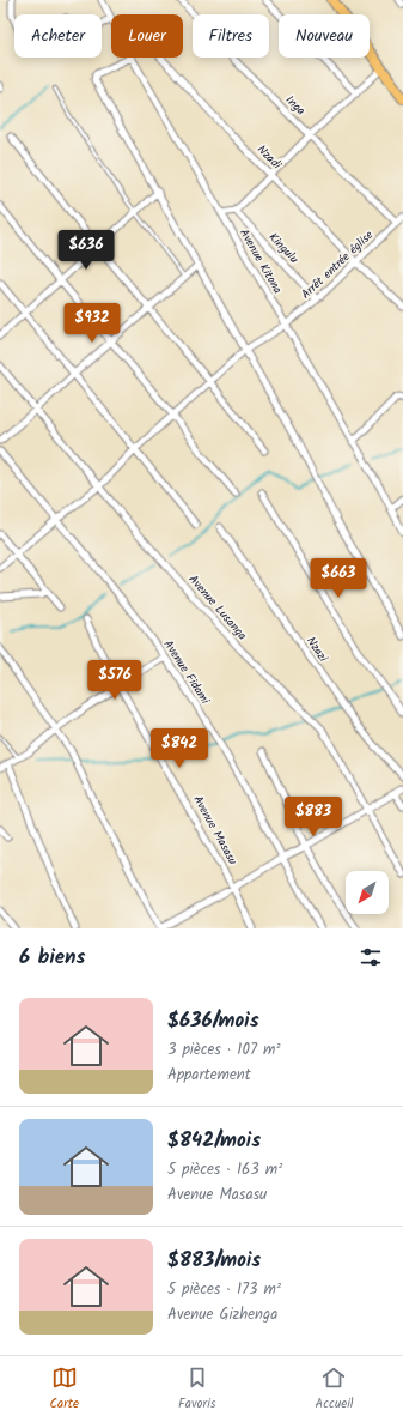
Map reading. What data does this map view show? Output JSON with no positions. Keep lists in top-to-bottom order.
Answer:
{
  "streets": {
    "street": [
      "Inga",
      "Nzadi",
      "Kingulu",
      "Avenue Kitona",
      "Arrêt entrée église",
      "Avenue Lusanga",
      "Nzazi",
      "Avenue Fidami",
      "Avenue Masasu"
    ]
  },
  "crossings": [
    ["Inga", "Arrêt entrée église"],
    ["Nzadi", "Arrêt entrée église"],
    ["Kingulu", "Arrêt entrée église"],
    ["Avenue Kitona", "Arrêt entrée église"],
    ["Arrêt entrée église", "Avenue Lusanga"],
    ["Arrêt entrée église", "Avenue Fidami"]
  ],
  "north": "bottom left",
  "page": {
    "chip": [
      "Acheter",
      "Louer",
      "Filtres",
      "Nouveau"
    ],
    "price": [
      "$636",
      "$932",
      "$663",
      "$576",
      "$842",
      "$883"
    ],
    "heading": "6 biens",
    "list": [
      {
        "name": "$636/mois",
        "note": "3 pièces · 107 m² · Appartement"
      },
      {
        "name": "$842/mois",
        "note": "5 pièces · 163 m² · Avenue Masasu"
      },
      {
        "name": "$883/mois",
        "note": "5 pièces · 173 m² · Avenue Gizhenga"
      }
    ],
    "tabs": ["Carte", "Favoris", "Accueil"]
  }
}
